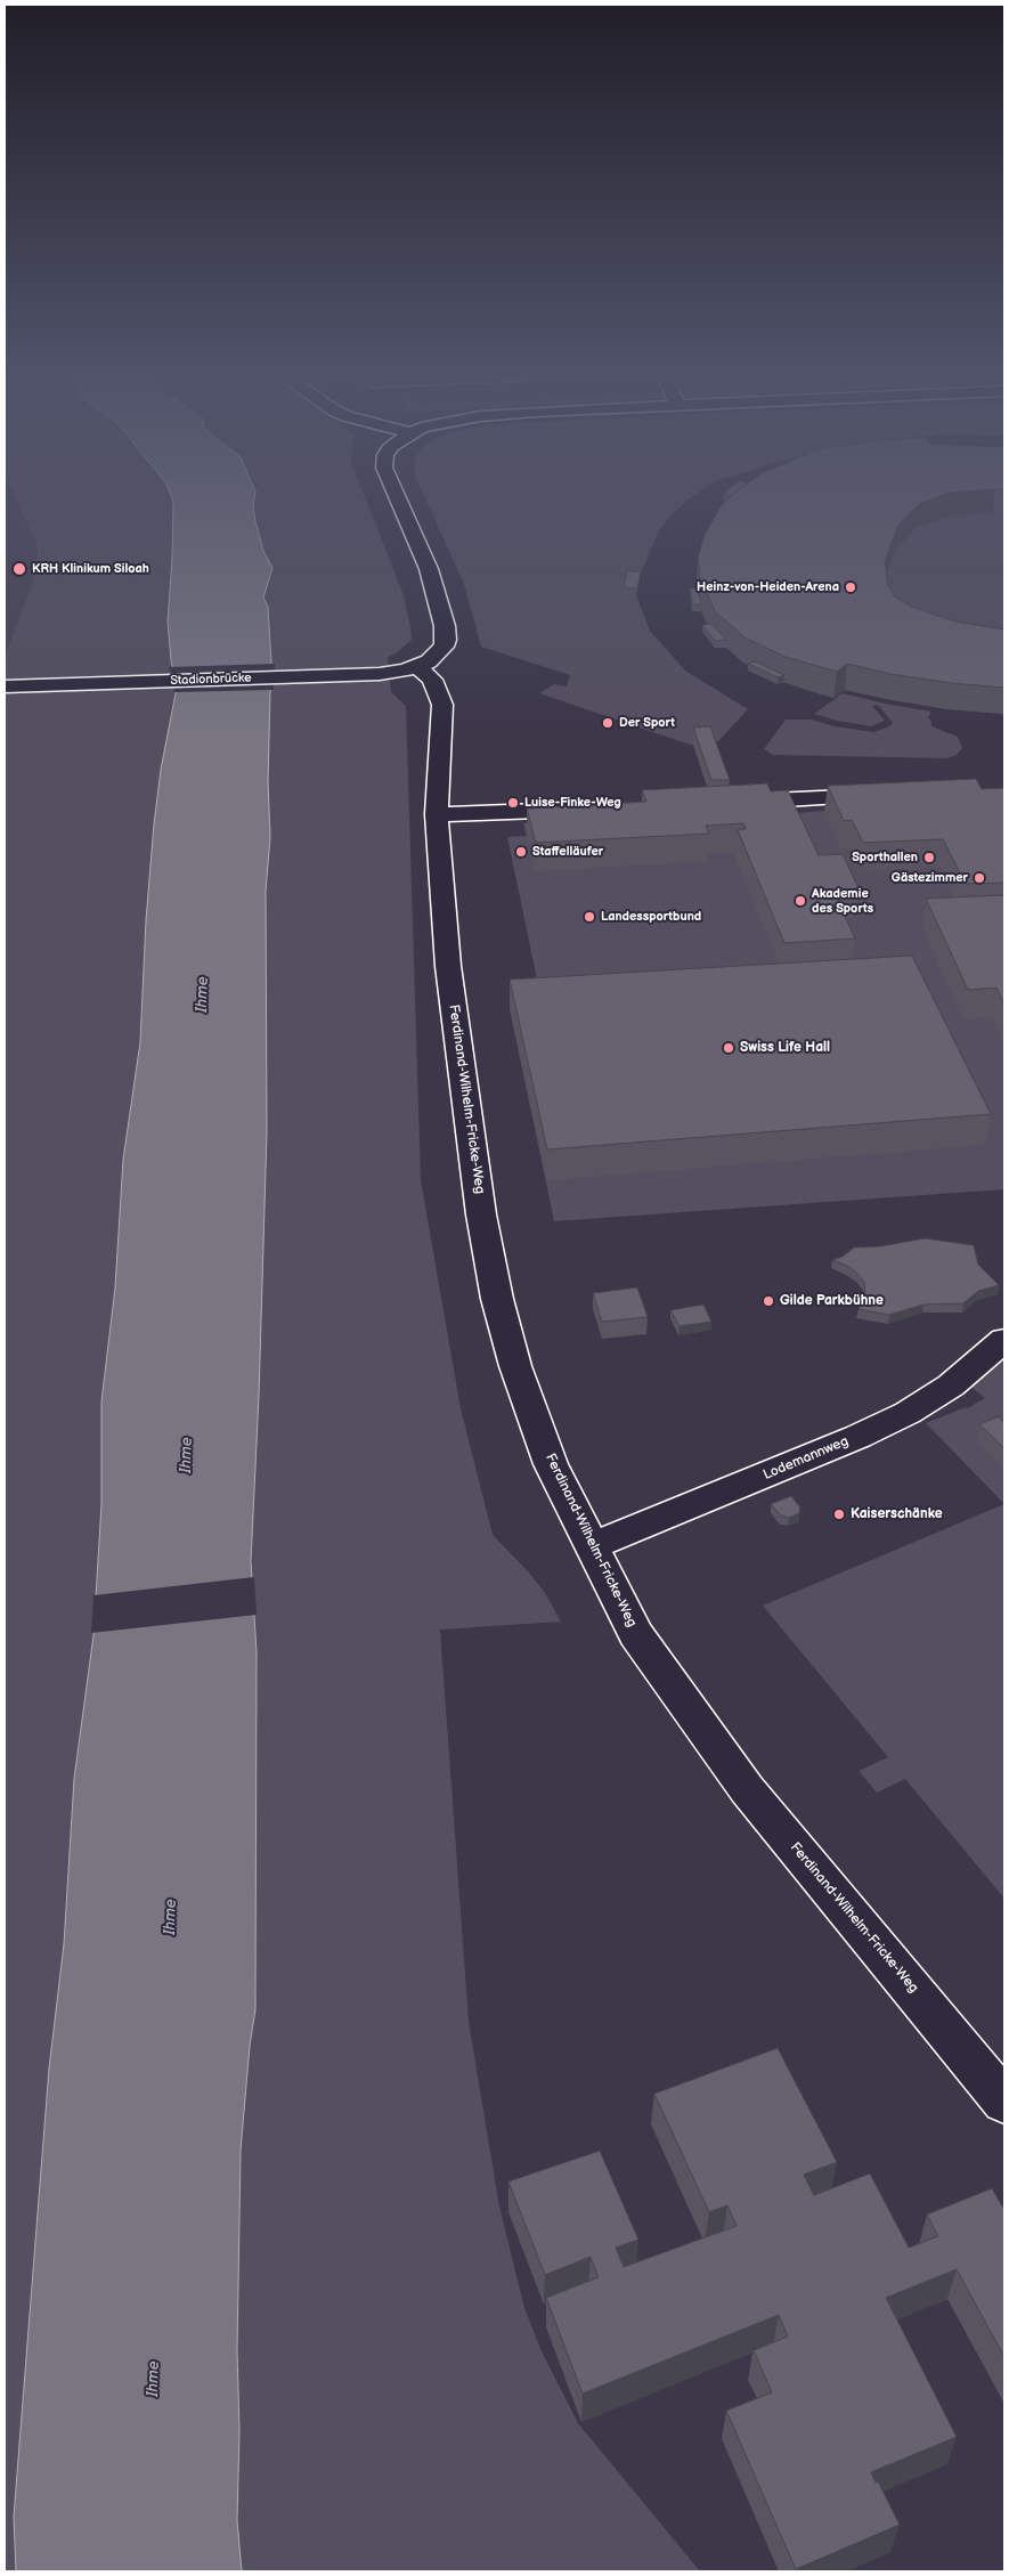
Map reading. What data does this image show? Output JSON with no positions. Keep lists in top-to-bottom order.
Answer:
{
  "streets": {
    "street": ["Stadionbrücke", "Ferdinand-Wilhelm-Fricke-Weg", "Lodemannweg"]
  },
  "crossings": [
    ["Stadionbrücke", "Ferdinand-Wilhelm-Fricke-Weg"],
    ["Ferdinand-Wilhelm-Fricke-Weg", "Lodemannweg"]
  ],
  "water": ["Ihme"],
  "places": [
    "KRH Klinikum Siloah",
    "Heinz-von-Heiden-Arena",
    "Der Sport",
    "Luise-Finke-Weg",
    "Staffelläufer",
    "Sporthallen",
    "Gästezimmer",
    "Akademie des Sports",
    "Landessportbund",
    "Swiss Life Hall",
    "Gilde Parkbühne",
    "Kaiserschänke"
  ]
}
